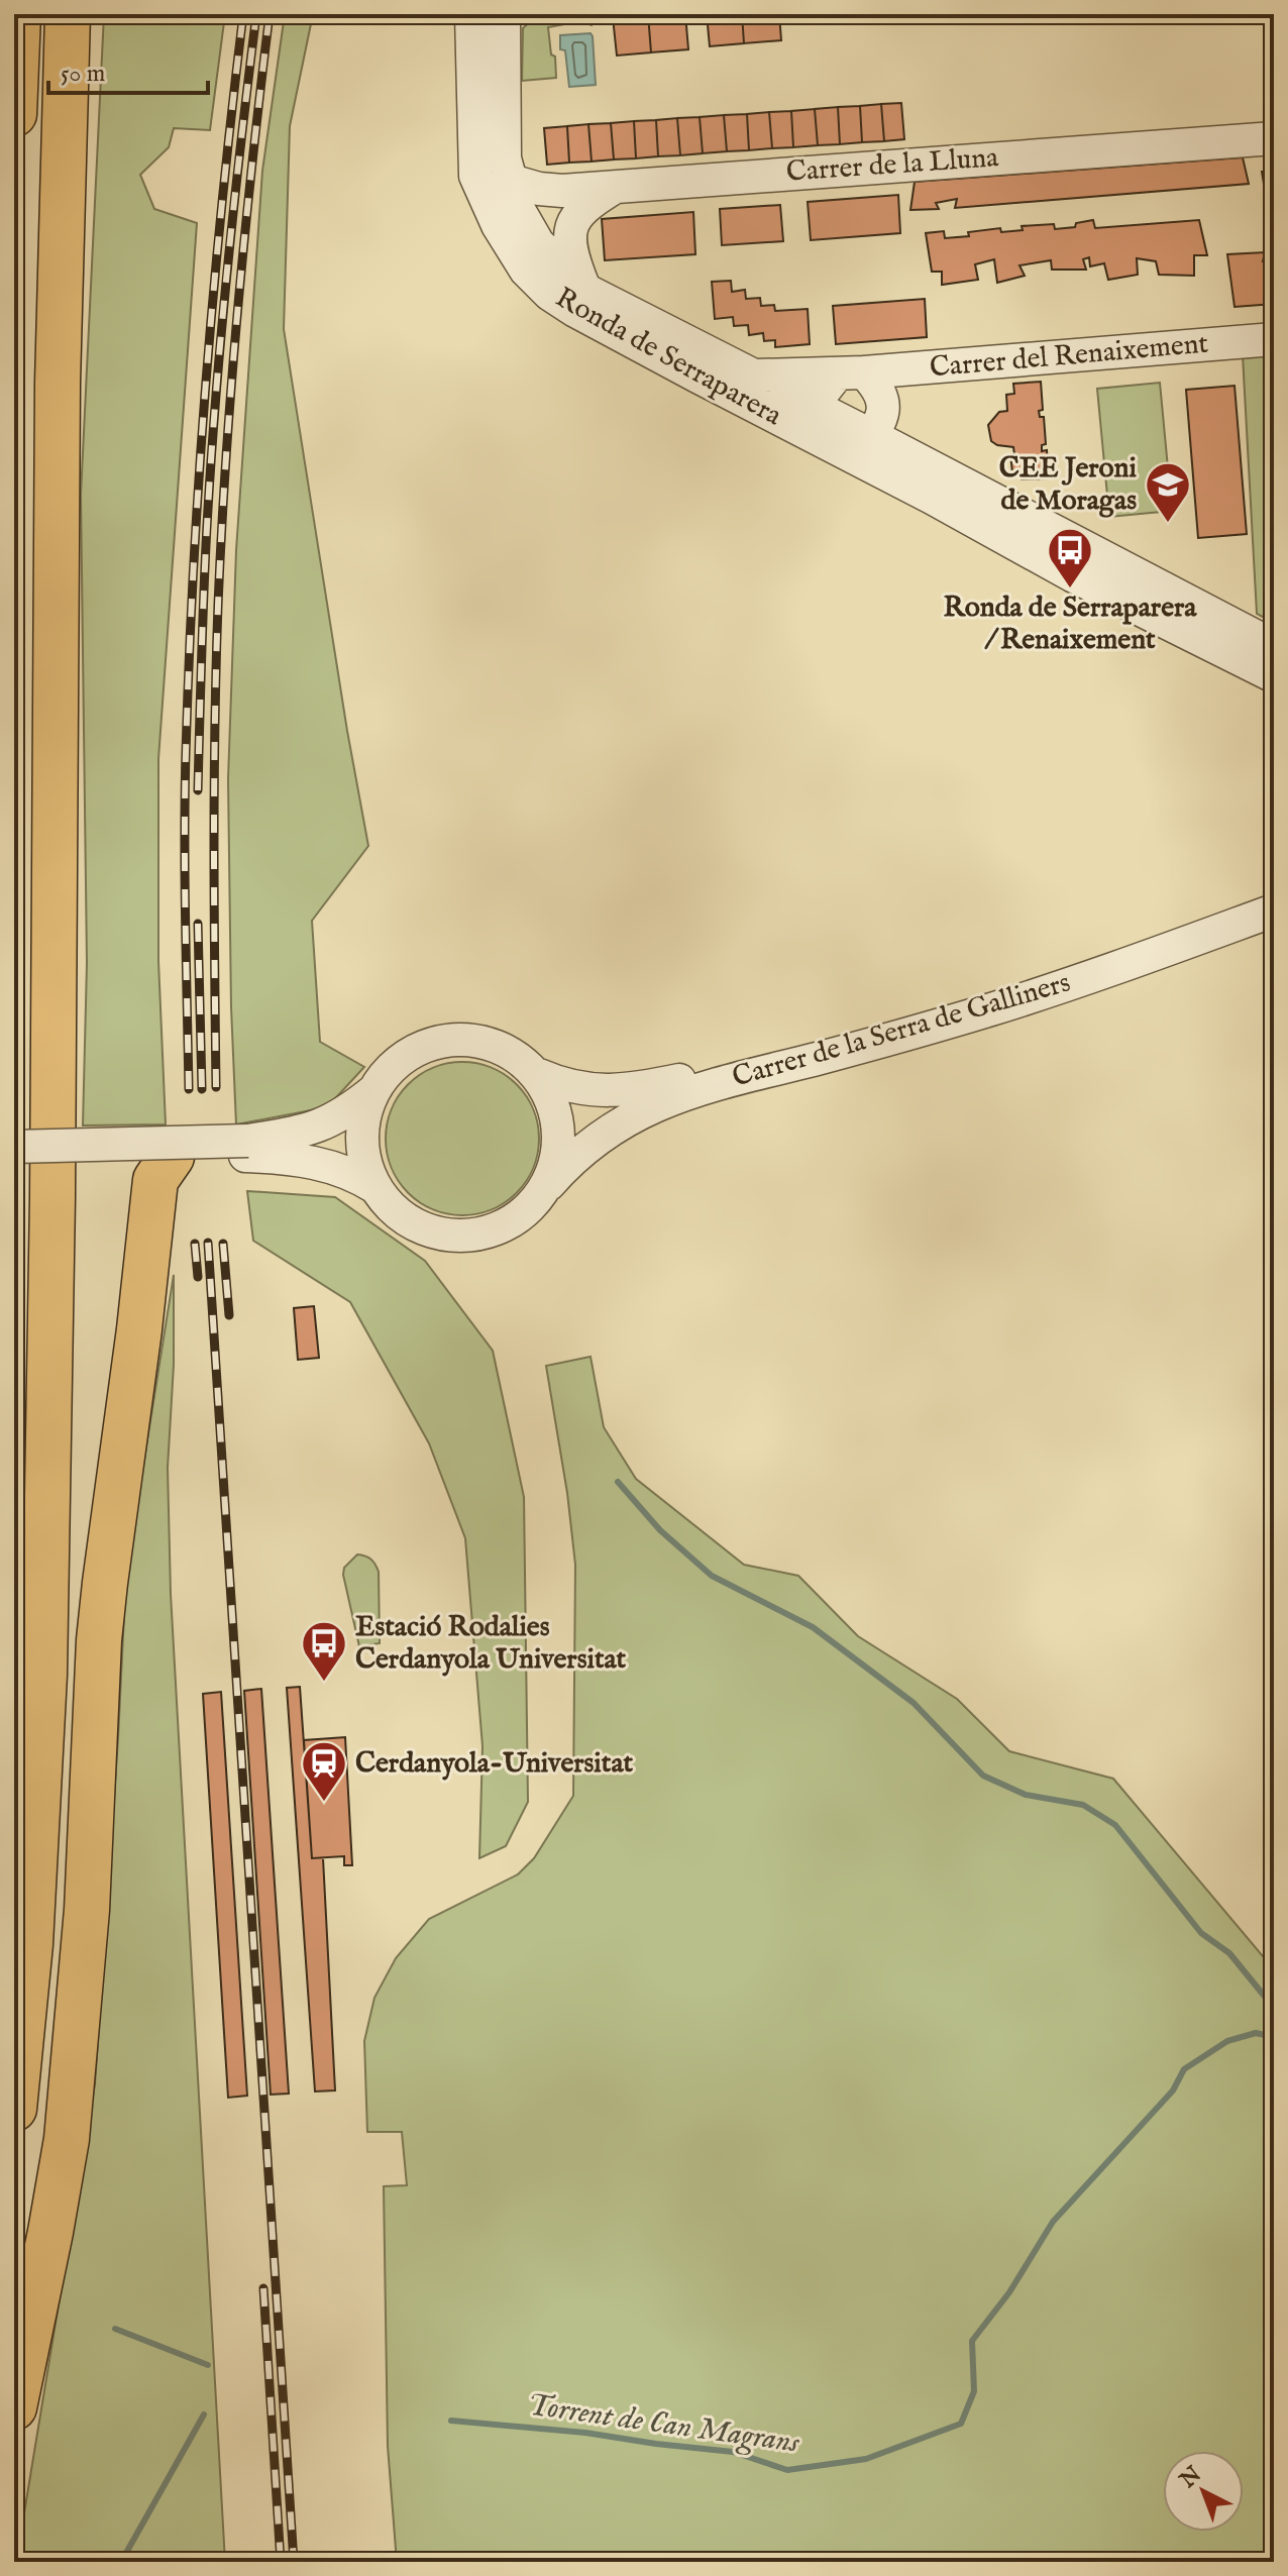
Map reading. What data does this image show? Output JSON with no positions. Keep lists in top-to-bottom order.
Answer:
{
  "streets": {
    "street": [
      "Carrer de la Lluna",
      "Carrer del Renaixement",
      "Ronda de Serraparera",
      "Carrer de la Serra de Galliners"
    ]
  },
  "crossings": [
    ["Carrer de la Lluna", "Ronda de Serraparera"],
    ["Carrer del Renaixement", "Ronda de Serraparera"]
  ],
  "water": ["Torrent de Can Magrans"],
  "places": {
    "school or university": ["CEE Jeroni de Moragas"],
    "bus stop": ["Ronda de Serraparera / Renaixement", "Estació Rodalies Cerdanyola Universitat"],
    "station": ["Cerdanyola-Universitat"]
  },
  "scale_bar": "50 m",
  "north": "top left"
}
